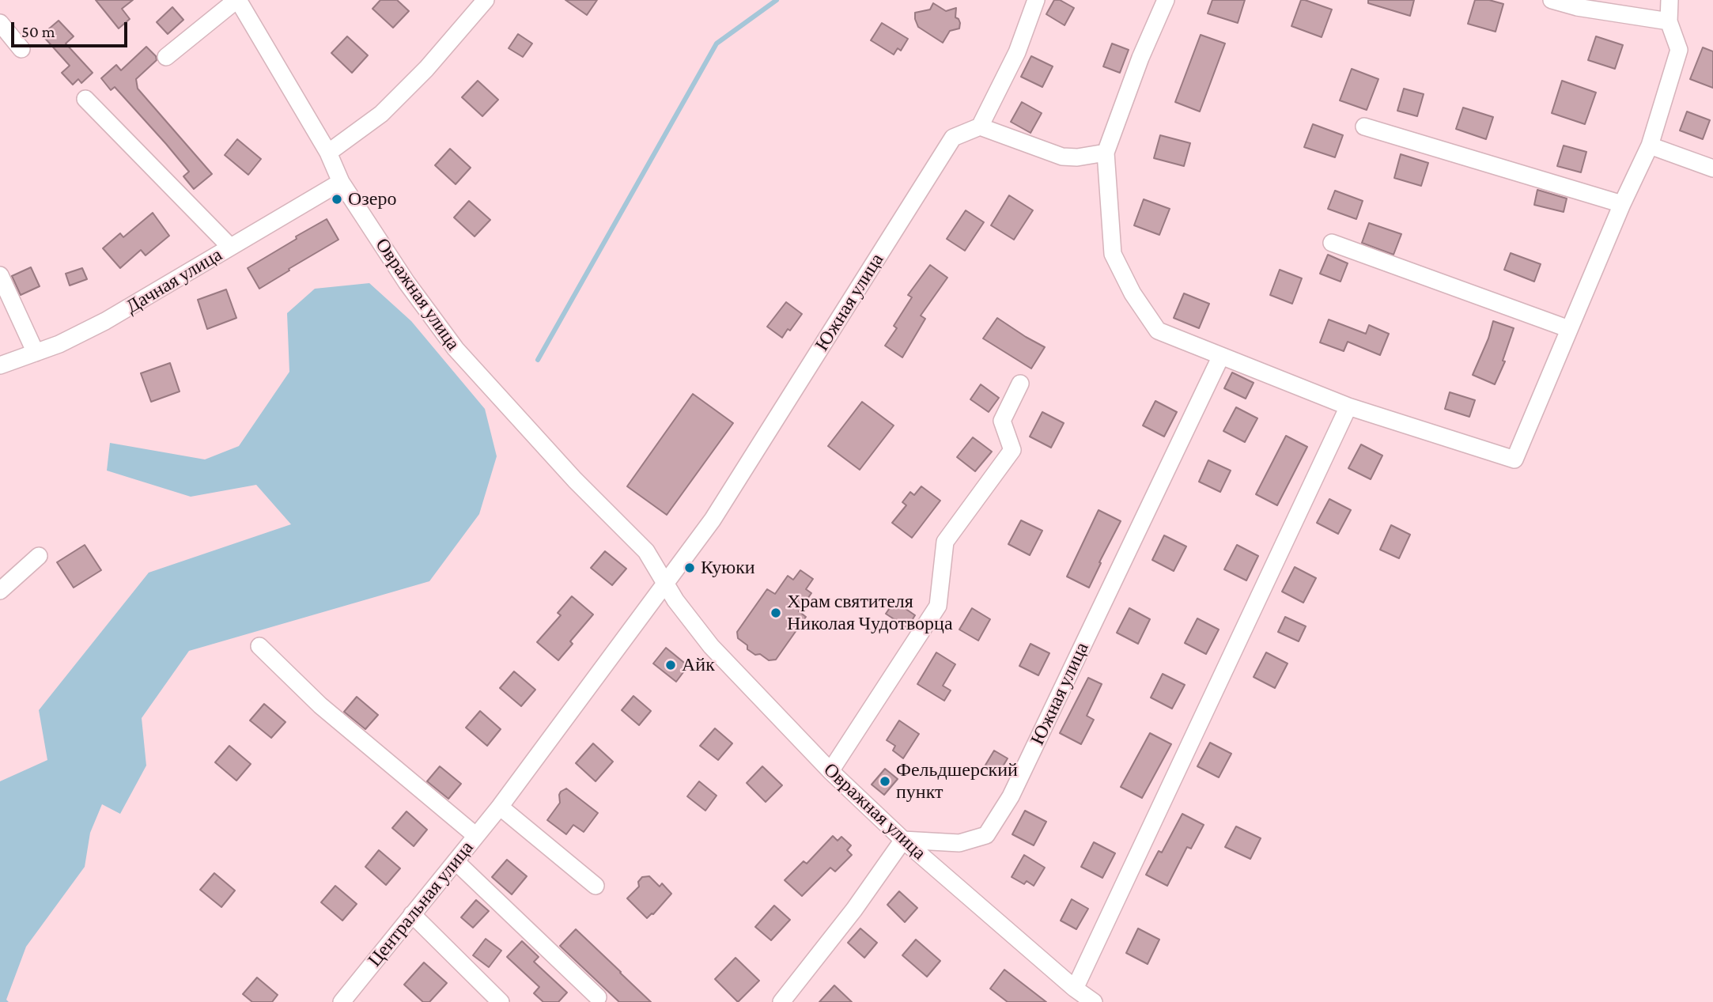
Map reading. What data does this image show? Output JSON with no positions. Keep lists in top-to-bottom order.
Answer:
{
  "streets": {
    "street": [
      "Дачная улица",
      "Овражная улица",
      "Южная улица",
      "Центральная улица"
    ]
  },
  "crossings": [
    ["Дачная улица", "Овражная улица"],
    ["Овражная улица", "Южная улица"],
    ["Овражная улица", "Центральная улица"],
    ["Южная улица", "Центральная улица"]
  ],
  "places": [
    "Озеро",
    "Куюки",
    "Храм святителя Николая Чудотворца",
    "Айк",
    "Фельдшерский пункт"
  ],
  "scale_bar": "50 m"
}
